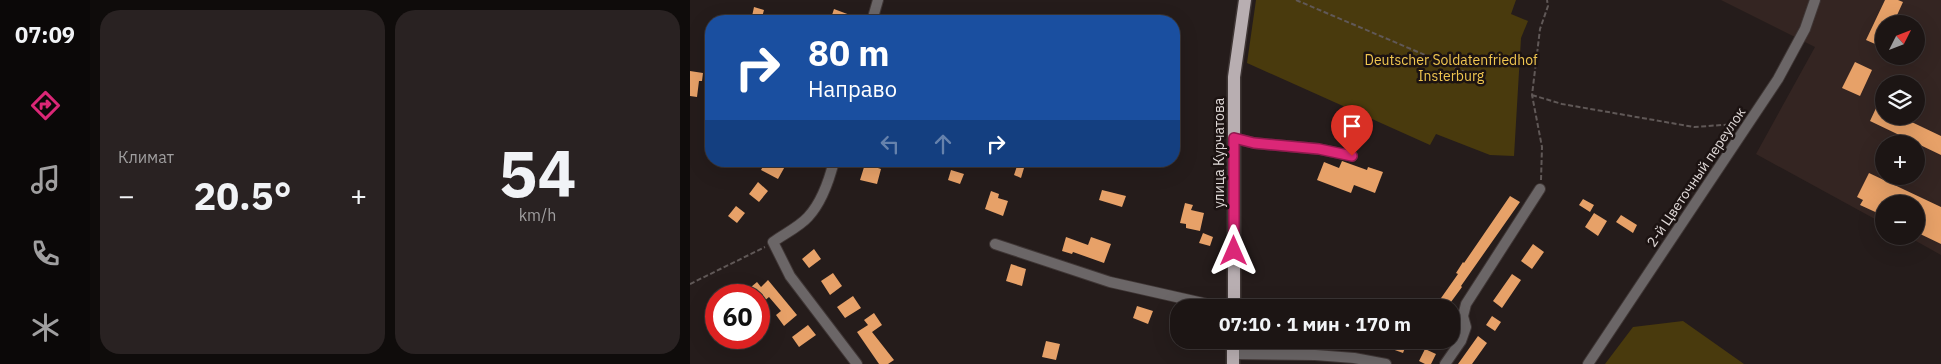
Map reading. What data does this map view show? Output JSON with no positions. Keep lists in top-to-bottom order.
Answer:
{
  "streets": {
    "main road": ["улица Курчатова"],
    "street": ["2-й Цветочный переулок"]
  },
  "parks": ["Deutscher Soldatenfriedhof Insterburg"],
  "north": "top right",
  "page": {
    "tabs": "07:09",
    "tile": [
      "Климат",
      ["54", "km/h"]
    ],
    "map_buttons": ["+", "−"],
    "turn": ["80 m", "Направо"],
    "heat": ["−", "20.5°", "+"],
    "limit": "60",
    "trip": "07:10 · 1 мин · 170 m"
  }
}
